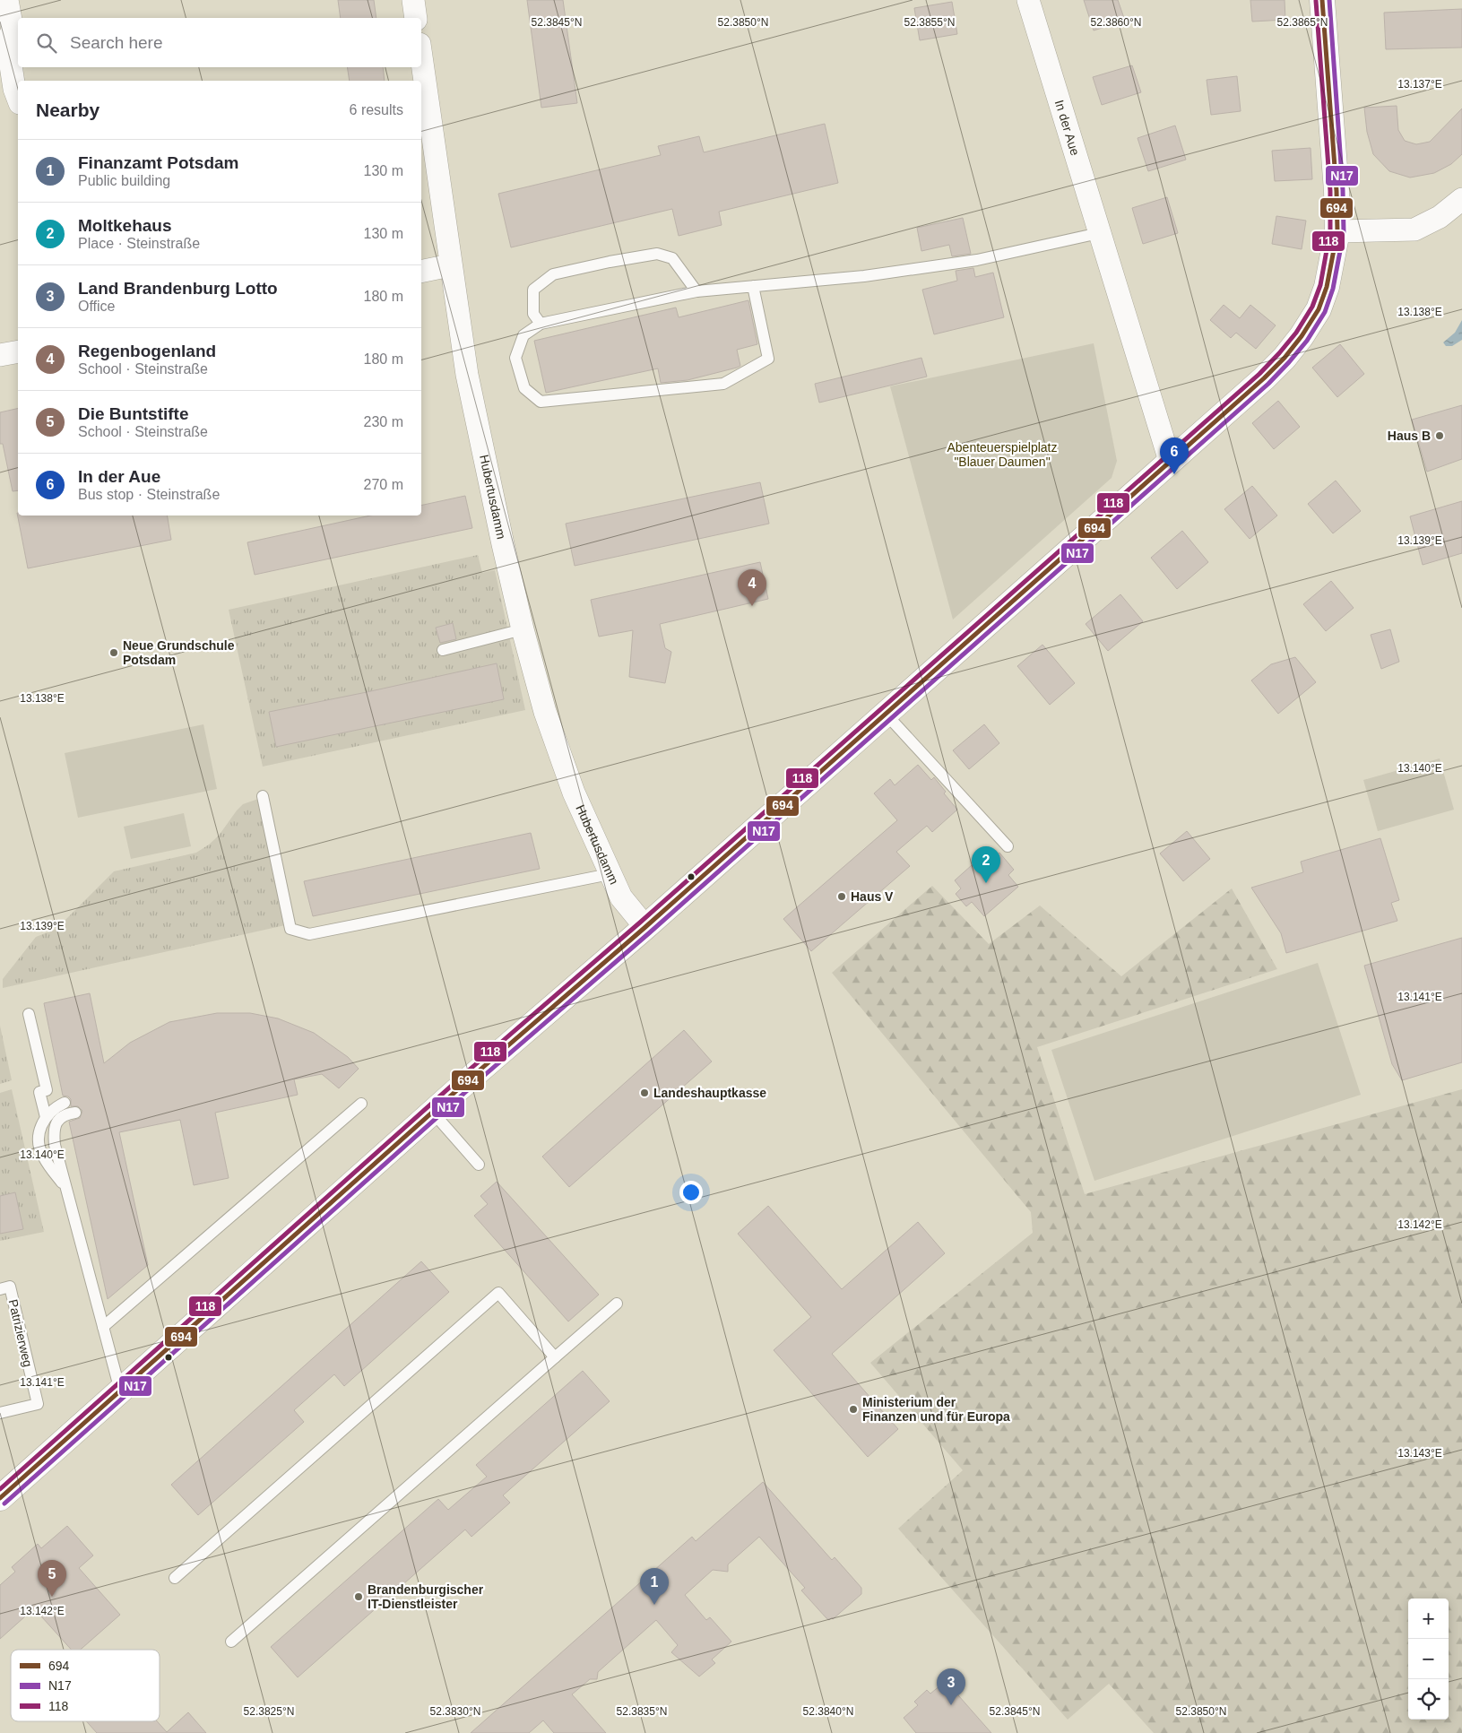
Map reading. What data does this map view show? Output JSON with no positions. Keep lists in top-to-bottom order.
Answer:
{
  "streets": {
    "street": ["In der Aue", "Hubertusdamm"],
    "lane": ["Patrizierweg"]
  },
  "parks": ["Abenteuerspielplatz \"Blauer Daumen\""],
  "places": [
    "Haus B",
    "Neue Grundschule Potsdam",
    "Haus V",
    "Landeshauptkasse",
    "Ministerium der Finanzen und für Europa",
    "Brandenburgischer IT-Dienstleister"
  ],
  "lines": ["transit line 694", "transit line N17", "transit line 118"],
  "legend": ["694", "N17", "118"],
  "page": {
    "search": "Search here",
    "heading": ["Nearby", "6 results"],
    "list": [
      {
        "mark": "1",
        "name": "Finanzamt Potsdam",
        "note": "Public building",
        "value": "130 m"
      },
      {
        "mark": "2",
        "name": "Moltkehaus",
        "note": "Place · Steinstraße",
        "value": "130 m"
      },
      {
        "mark": "3",
        "name": "Land Brandenburg Lotto",
        "note": "Office",
        "value": "180 m"
      },
      {
        "mark": "4",
        "name": "Regenbogenland",
        "note": "School · Steinstraße",
        "value": "180 m"
      },
      {
        "mark": "5",
        "name": "Die Buntstifte",
        "note": "School · Steinstraße",
        "value": "230 m"
      },
      {
        "mark": "6",
        "name": "In der Aue",
        "note": "Bus stop · Steinstraße",
        "value": "270 m"
      }
    ],
    "pins": [
      "6",
      "4",
      "2",
      "5",
      "1",
      "3"
    ],
    "map_buttons": ["+", "−"]
  },
  "coordinates": [
    "52.3845°N",
    "52.3850°N",
    "52.3855°N",
    "52.3860°N",
    "52.3865°N",
    "13.137°E",
    "13.138°E",
    "13.139°E",
    "13.140°E",
    "13.141°E",
    "13.142°E",
    "13.143°E",
    "52.3825°N",
    "52.3830°N",
    "52.3835°N",
    "52.3840°N"
  ]
}
